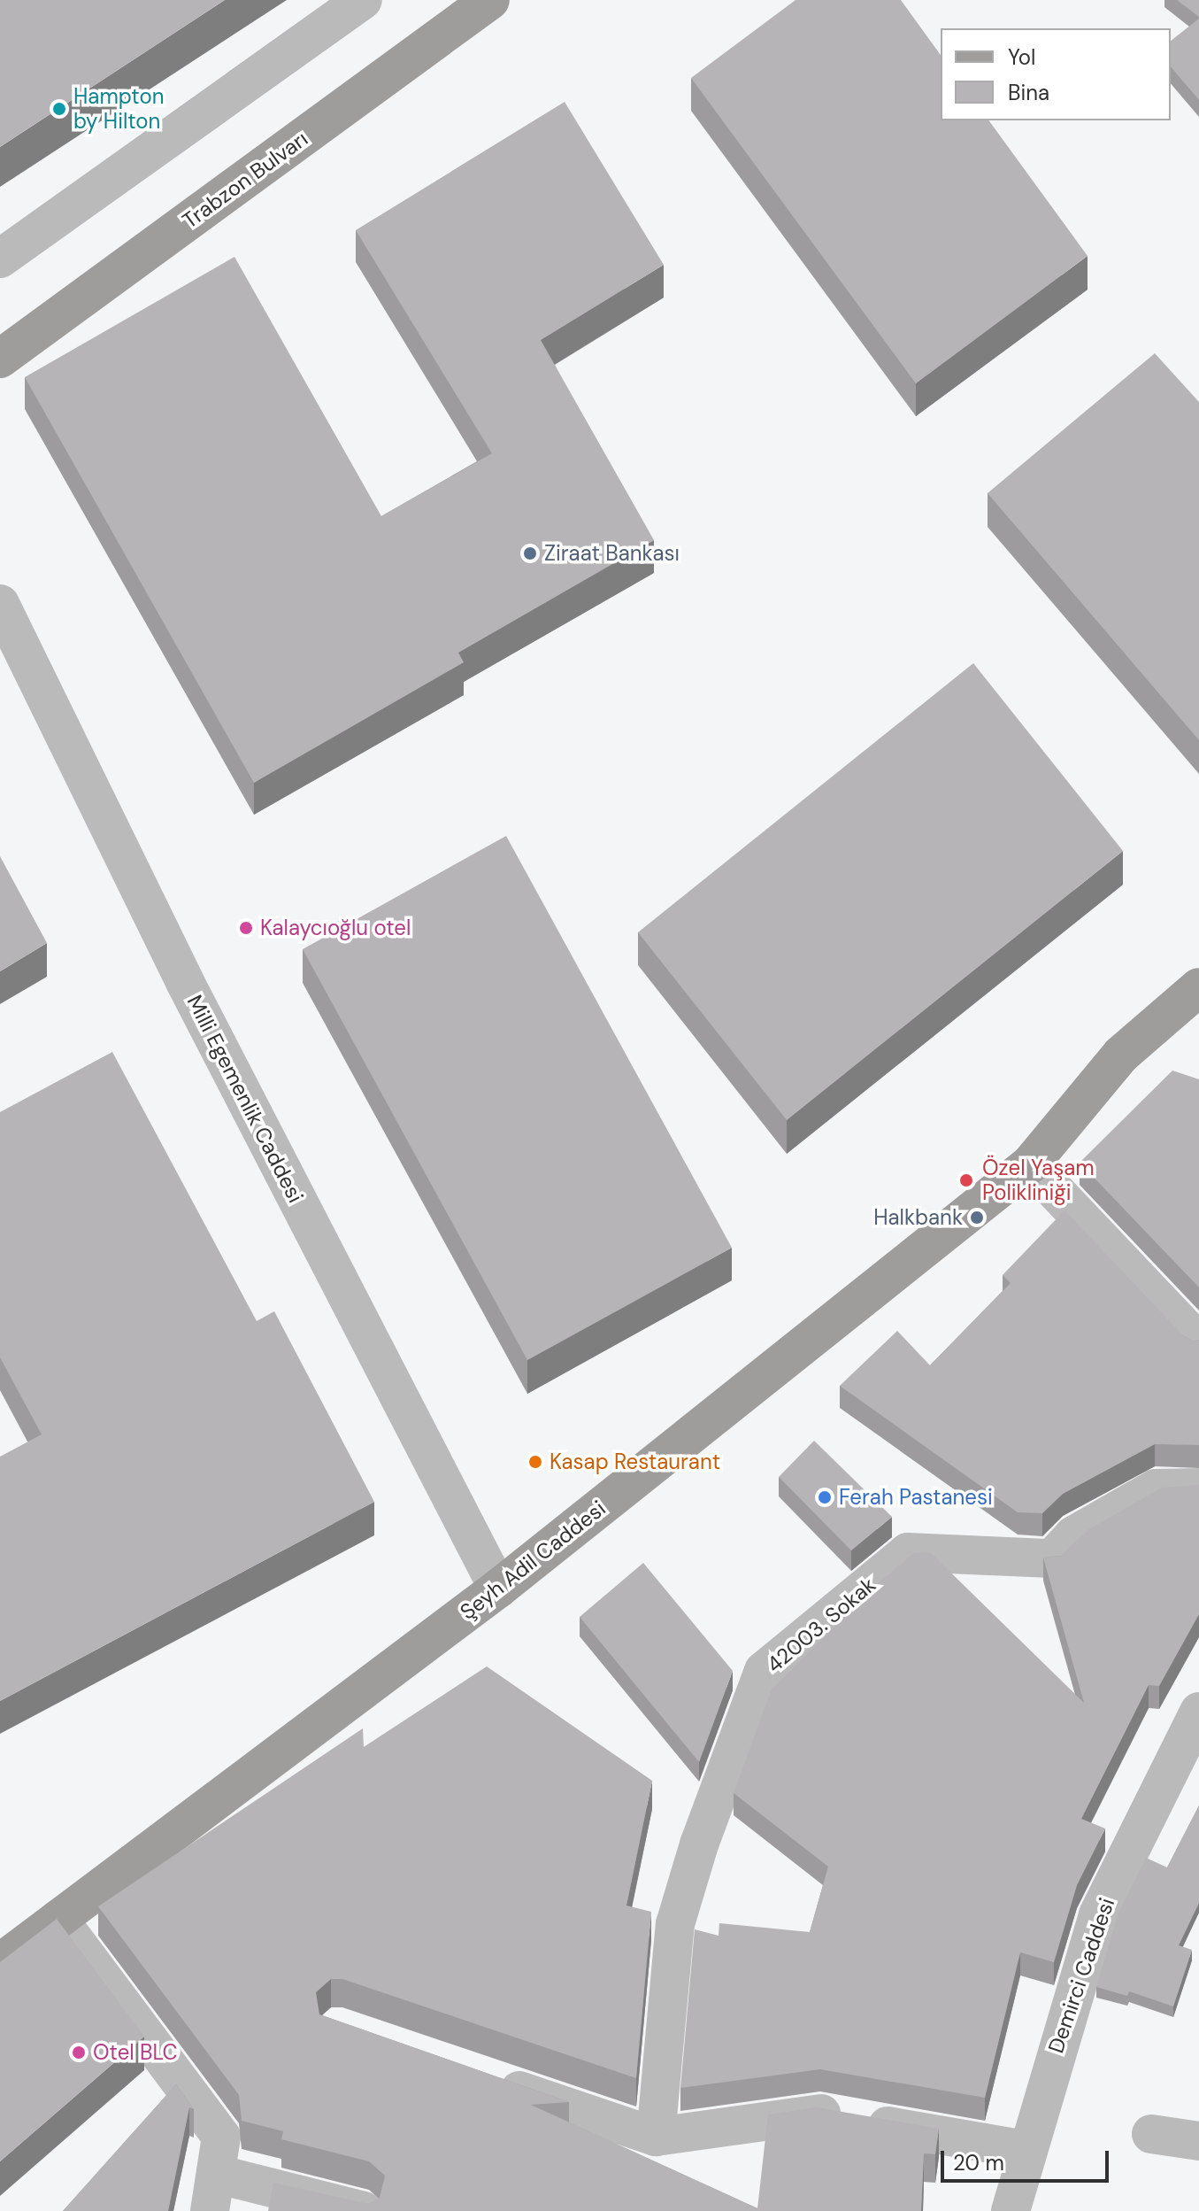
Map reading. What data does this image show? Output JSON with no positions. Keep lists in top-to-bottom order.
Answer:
{
  "streets": {
    "main road": ["Trabzon Bulvarı", "Şeyh Adil Caddesi"],
    "street": ["Milli Egemenlik Caddesi", "42003. Sokak", "Demirci Caddesi"]
  },
  "crossings": [
    ["Milli Egemenlik Caddesi", "Şeyh Adil Caddesi"]
  ],
  "places": [
    "Hampton by Hilton",
    "Ziraat Bankası",
    "Kalaycıoğlu otel",
    "Özel Yaşam Polikliniği",
    "Halkbank",
    "Kasap Restaurant",
    "Ferah Pastanesi",
    "Otel BLC"
  ],
  "legend": ["Yol", "Bina"],
  "scale_bar": "20 m"
}
